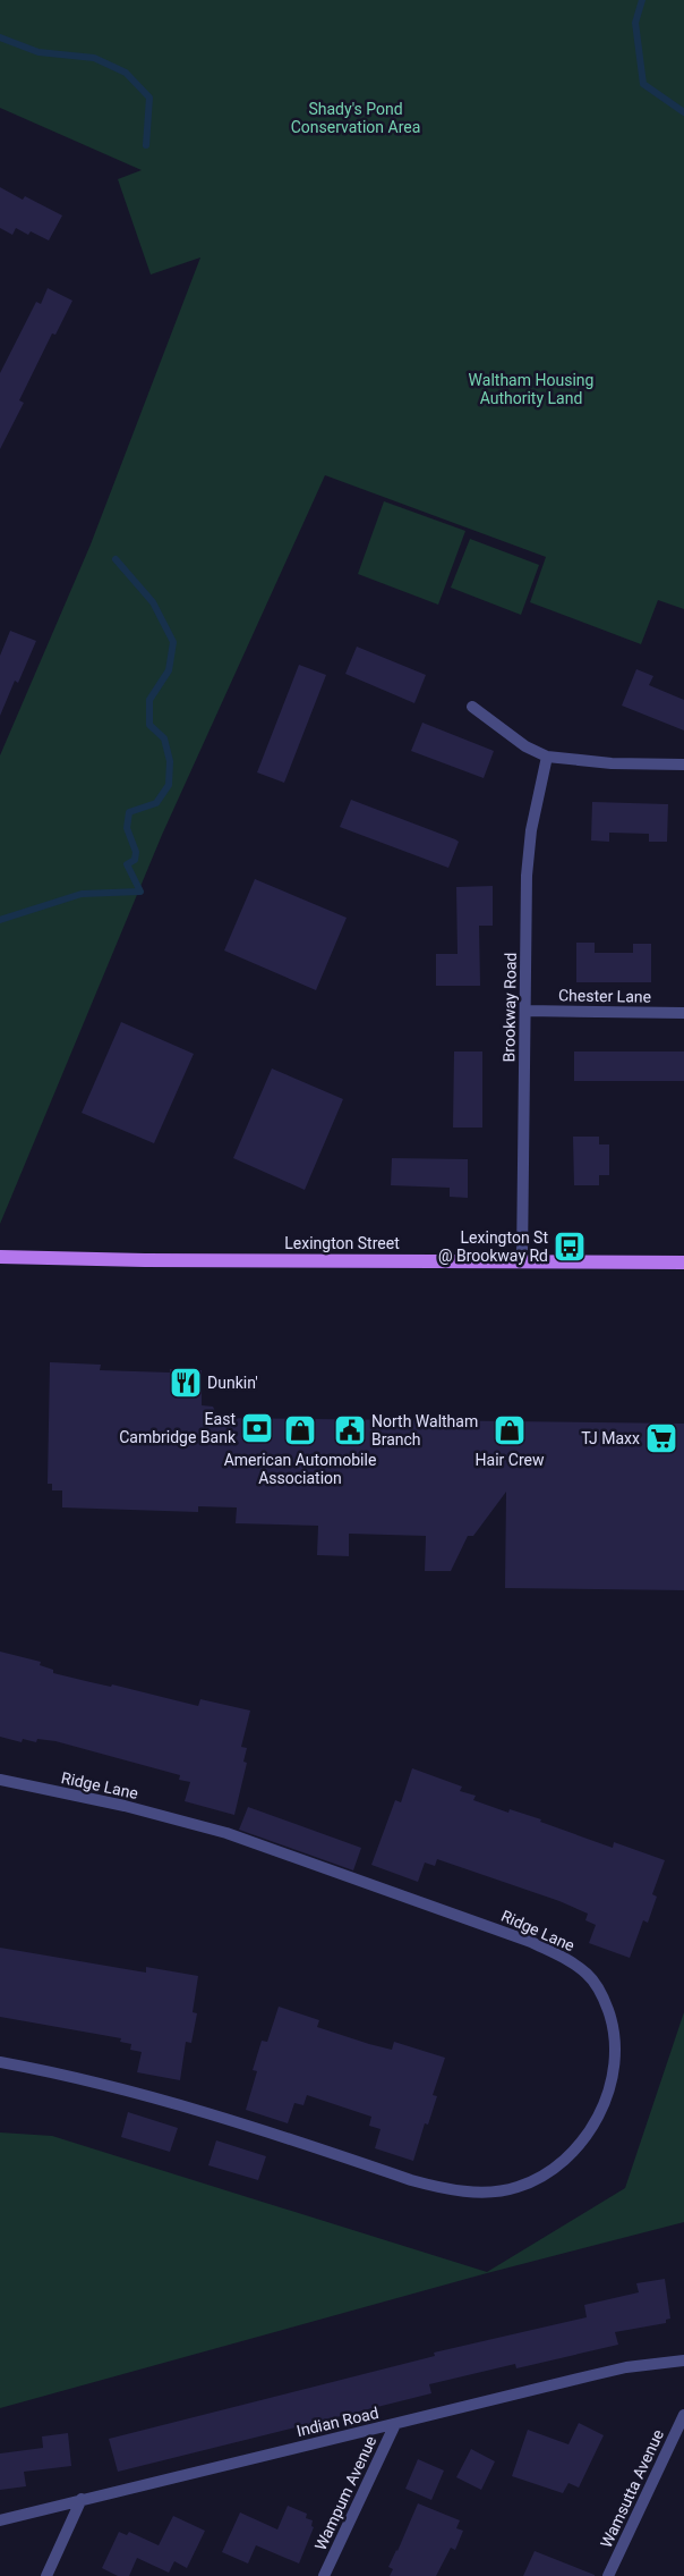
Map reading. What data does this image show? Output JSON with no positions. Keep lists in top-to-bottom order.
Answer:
{
  "streets": {
    "main road": ["Lexington Street"],
    "street": [
      "Chester Lane",
      "Brookway Road",
      "Ridge Lane",
      "Indian Road",
      "Wamsutta Avenue",
      "Wampum Avenue"
    ]
  },
  "crossings": [
    ["Chester Lane", "Brookway Road"],
    ["Brookway Road", "Lexington Street"],
    ["Indian Road", "Wampum Avenue"]
  ],
  "parks": ["Shady's Pond Conservation Area", "Waltham Housing Authority Land"],
  "places": {
    "bus stop": ["Lexington St @ Brookway Rd"],
    "restaurant": ["Dunkin'"],
    "bank": ["East Cambridge Bank"],
    "shop": ["American Automobile Association", "Hair Crew"],
    "public building": ["North Waltham Branch"],
    "supermarket": ["TJ Maxx"]
  }
}
